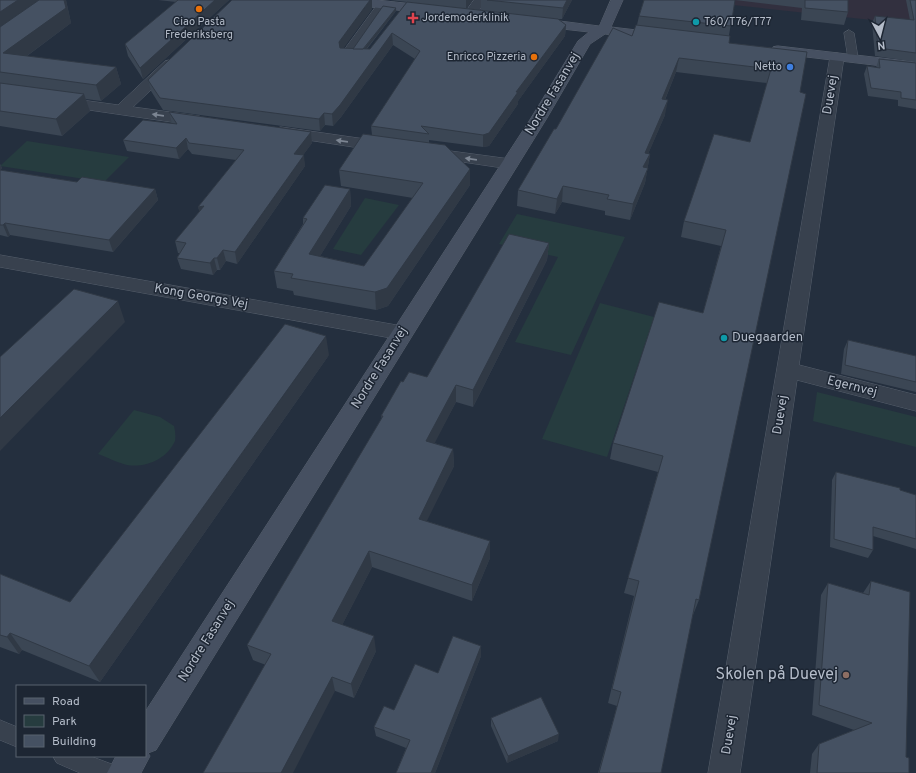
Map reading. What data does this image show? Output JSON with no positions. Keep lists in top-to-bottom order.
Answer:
{
  "streets": {
    "street": [
      "Nordre Fasanvej",
      "Duevej",
      "Kong Georgs Vej",
      "Egernvej"
    ]
  },
  "crossings": [
    ["Nordre Fasanvej", "Kong Georgs Vej"],
    ["Duevej", "Egernvej"]
  ],
  "places": {
    "other": [
      "Ciao Pasta Frederiksberg",
      "T60/T76/T77",
      "Enricco Pizzeria",
      "Netto",
      "Duegaarden",
      "Skolen på Duevej"
    ],
    "health": ["Jordemoderklinik"]
  },
  "legend": ["Road", "Park", "Building"],
  "north": "bottom"
}
